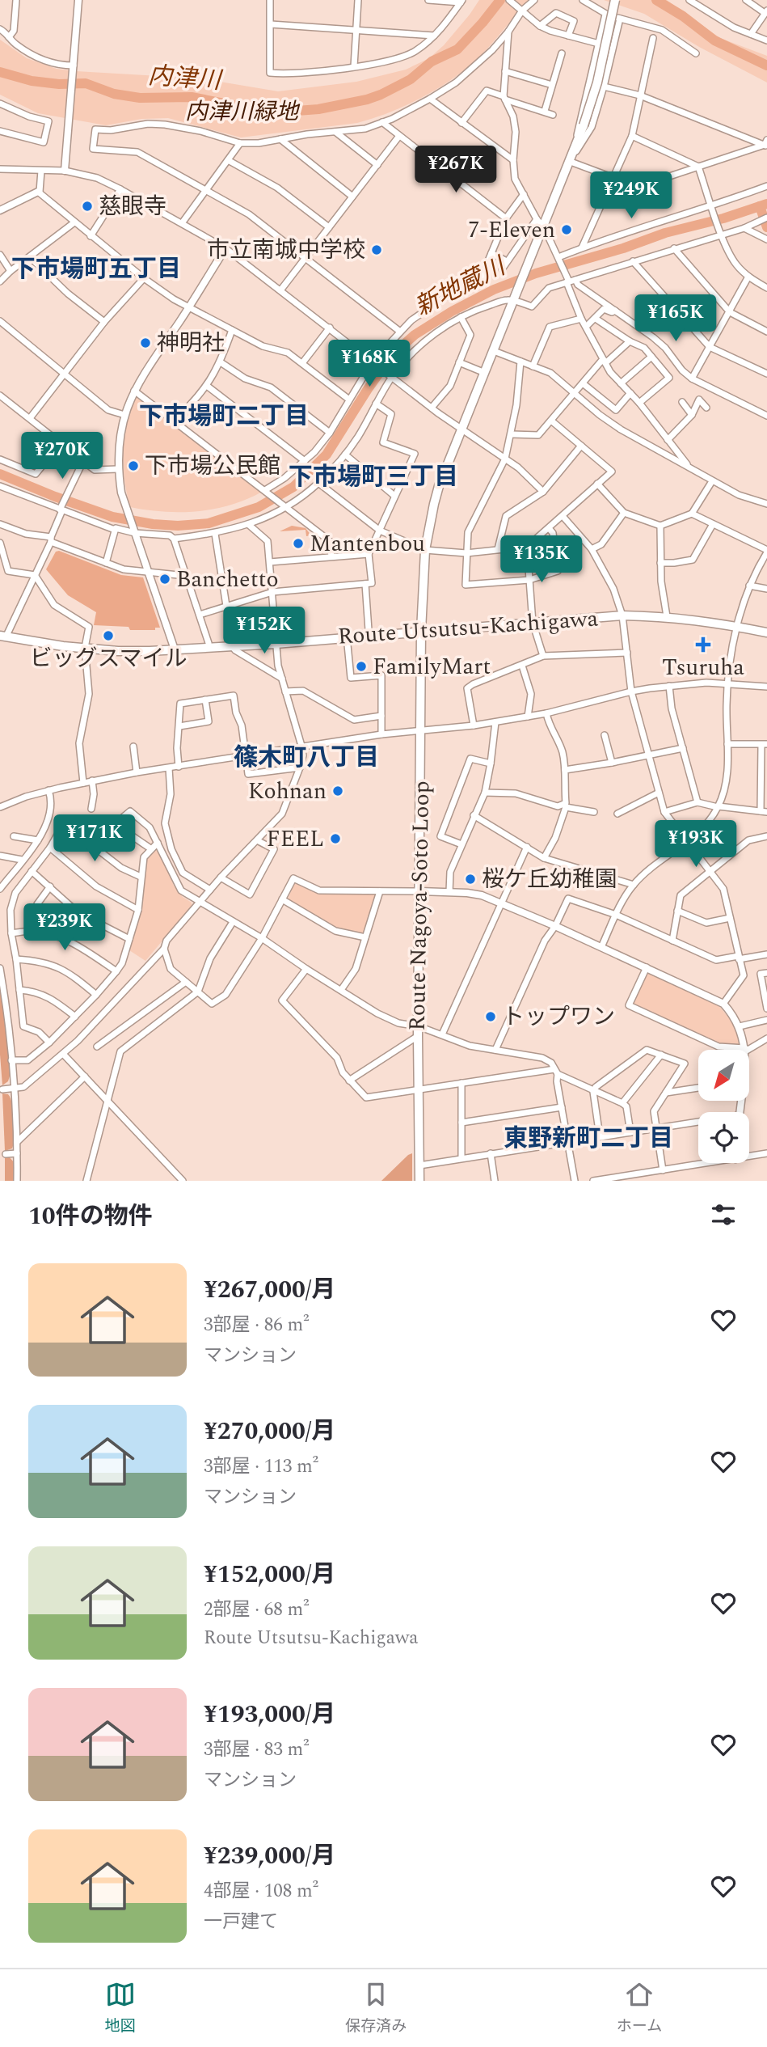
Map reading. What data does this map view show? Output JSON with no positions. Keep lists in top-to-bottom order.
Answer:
{
  "streets": {
    "main road": ["Route Utsutsu-Kachigawa", "Route Nagoya-Soto Loop"]
  },
  "crossings": [
    ["Route Utsutsu-Kachigawa", "Route Nagoya-Soto Loop"]
  ],
  "districts": [
    "下市場町五丁目",
    "下市場町二丁目",
    "下市場町三丁目",
    "篠木町八丁目",
    "東野新町二丁目"
  ],
  "water": ["内津川", "新地蔵川"],
  "parks": ["内津川緑地"],
  "places": {
    "other": [
      "慈眼寺",
      "7-Eleven",
      "市立南城中学校",
      "神明社",
      "下市場公民館",
      "Mantenbou",
      "Banchetto",
      "ビッグスマイル",
      "FamilyMart",
      "Kohnan",
      "FEEL",
      "桜ケ丘幼稚園",
      "トップワン"
    ],
    "health": ["Tsuruha"]
  },
  "north": "bottom left",
  "page": {
    "price": [
      "¥267K",
      "¥249K",
      "¥165K",
      "¥168K",
      "¥270K",
      "¥135K",
      "¥152K",
      "¥171K",
      "¥193K",
      "¥239K"
    ],
    "heading": "10件の物件",
    "list": [
      {
        "name": "¥267,000/月",
        "note": "3部屋 · 86 m² · マンション"
      },
      {
        "name": "¥270,000/月",
        "note": "3部屋 · 113 m² · マンション"
      },
      {
        "name": "¥152,000/月",
        "note": "2部屋 · 68 m² · Route Utsutsu-Kachigawa"
      },
      {
        "name": "¥193,000/月",
        "note": "3部屋 · 83 m² · マンション"
      },
      {
        "name": "¥239,000/月",
        "note": "4部屋 · 108 m² · 一戸建て"
      }
    ],
    "tabs": ["地図", "保存済み", "ホーム"]
  }
}
